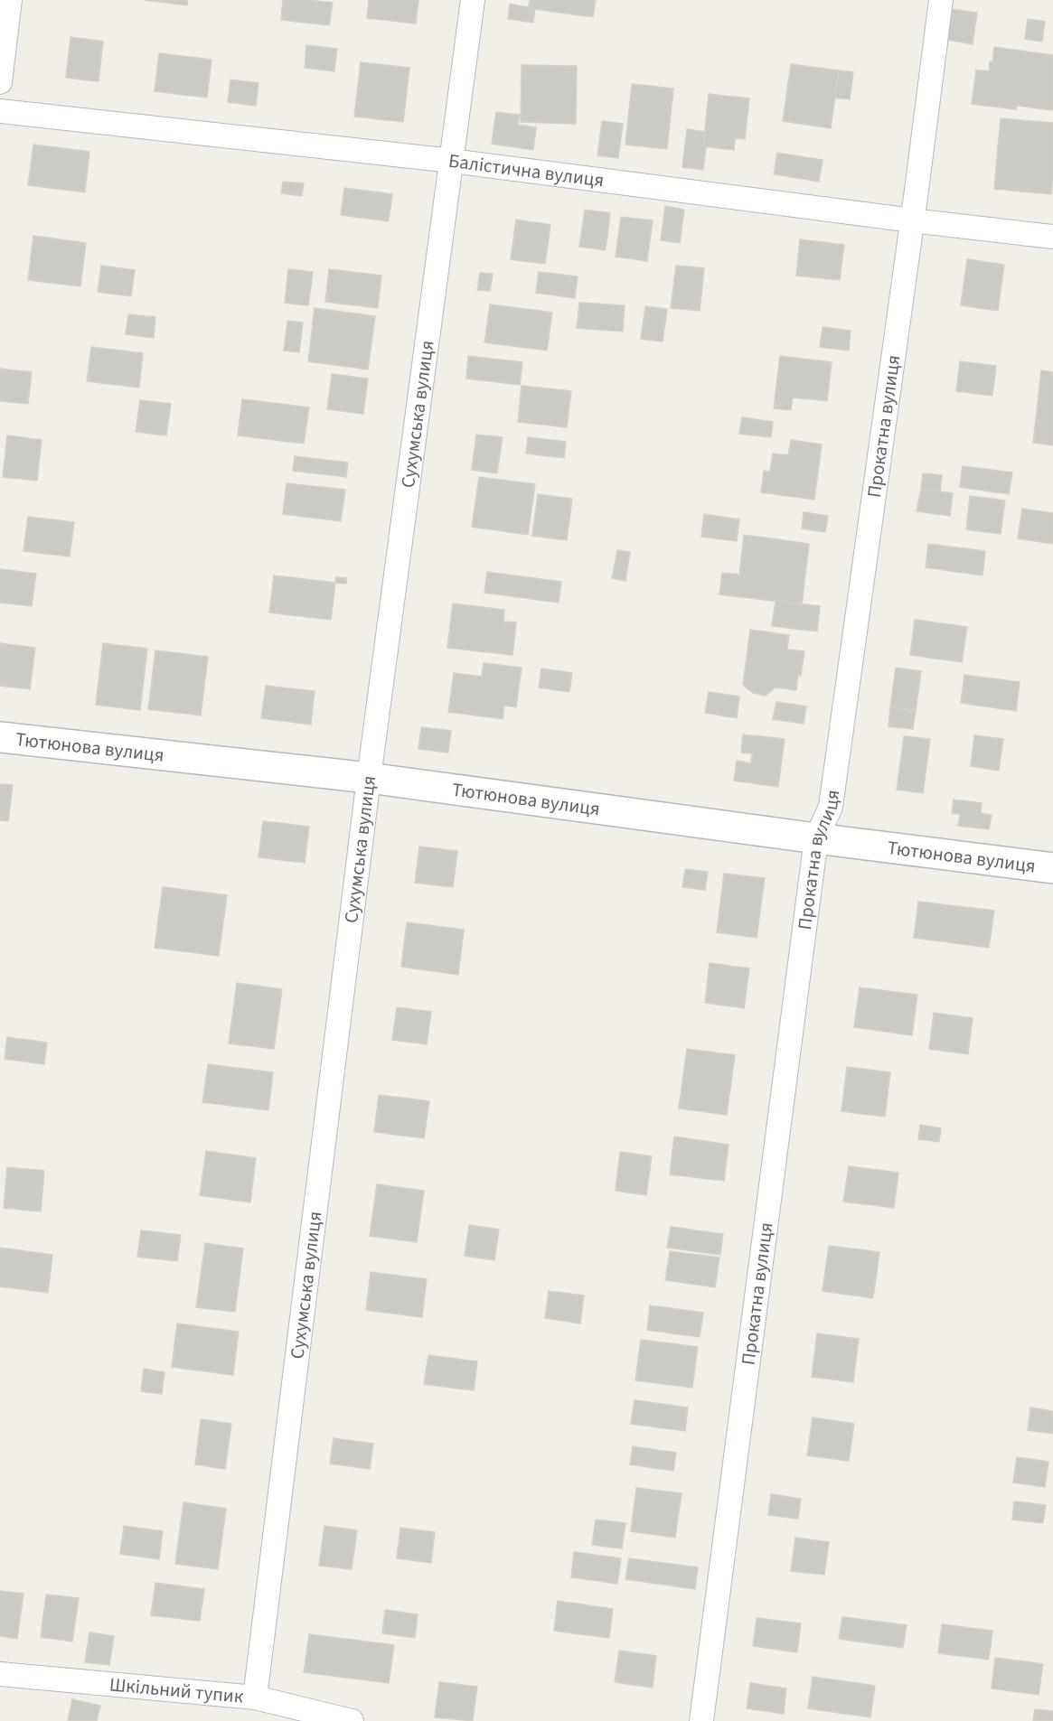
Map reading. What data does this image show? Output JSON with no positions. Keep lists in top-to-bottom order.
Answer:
{
  "streets": {
    "street": [
      "Балістична вулиця",
      "Сухумська вулиця",
      "Прокатна вулиця",
      "Тютюнова вулиця",
      "Шкільний тупик"
    ]
  },
  "crossings": [
    ["Балістична вулиця", "Сухумська вулиця"],
    ["Балістична вулиця", "Прокатна вулиця"],
    ["Сухумська вулиця", "Тютюнова вулиця"],
    ["Сухумська вулиця", "Шкільний тупик"],
    ["Прокатна вулиця", "Тютюнова вулиця"]
  ]
}
